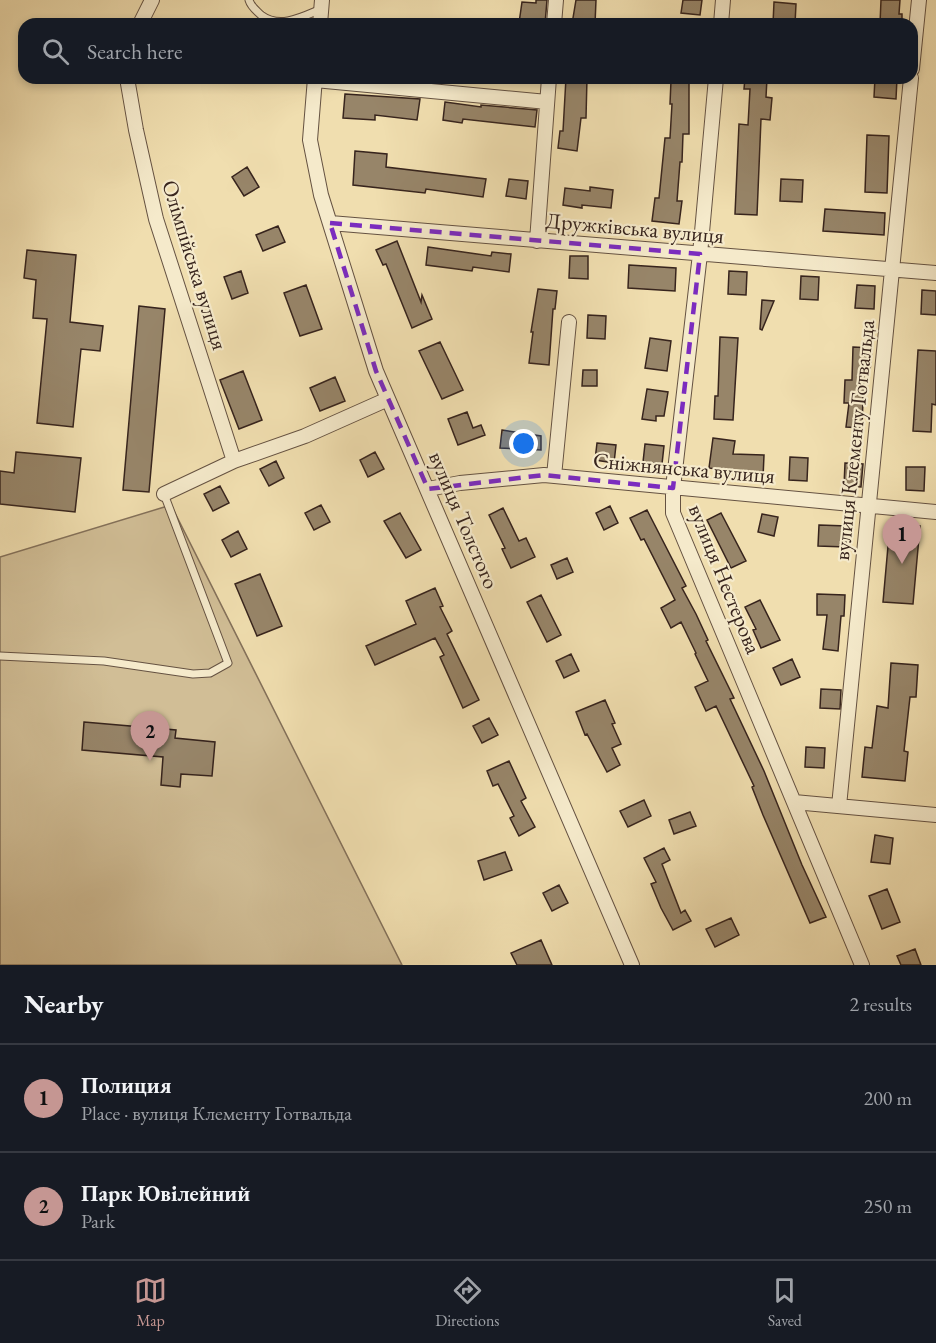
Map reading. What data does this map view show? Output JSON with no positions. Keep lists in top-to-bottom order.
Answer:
{
  "streets": {
    "street": [
      "Дружківська вулиця",
      "Олімпійська вулиця",
      "вулиця Клементу Готвальда",
      "Сніжнянська вулиця",
      "вулиця Толстого",
      "вулиця Нестерова"
    ]
  },
  "crossings": [
    ["Дружківська вулиця", "вулиця Клементу Готвальда"],
    ["Дружківська вулиця", "вулиця Толстого"],
    ["Дружківська вулиця", "вулиця Нестерова"],
    ["вулиця Клементу Готвальда", "Сніжнянська вулиця"],
    ["Сніжнянська вулиця", "вулиця Толстого"],
    ["Сніжнянська вулиця", "вулиця Нестерова"]
  ],
  "page": {
    "search": "Search here",
    "pins": ["1", "2"],
    "heading": ["Nearby", "2 results"],
    "list": [
      {
        "mark": "1",
        "name": "Полиция",
        "note": "Place · вулиця Клементу Готвальда",
        "value": "200 m"
      },
      {
        "mark": "2",
        "name": "Парк Ювілейний",
        "note": "Park",
        "value": "250 m"
      }
    ],
    "nav": ["Map", "Directions", "Saved"]
  }
}
